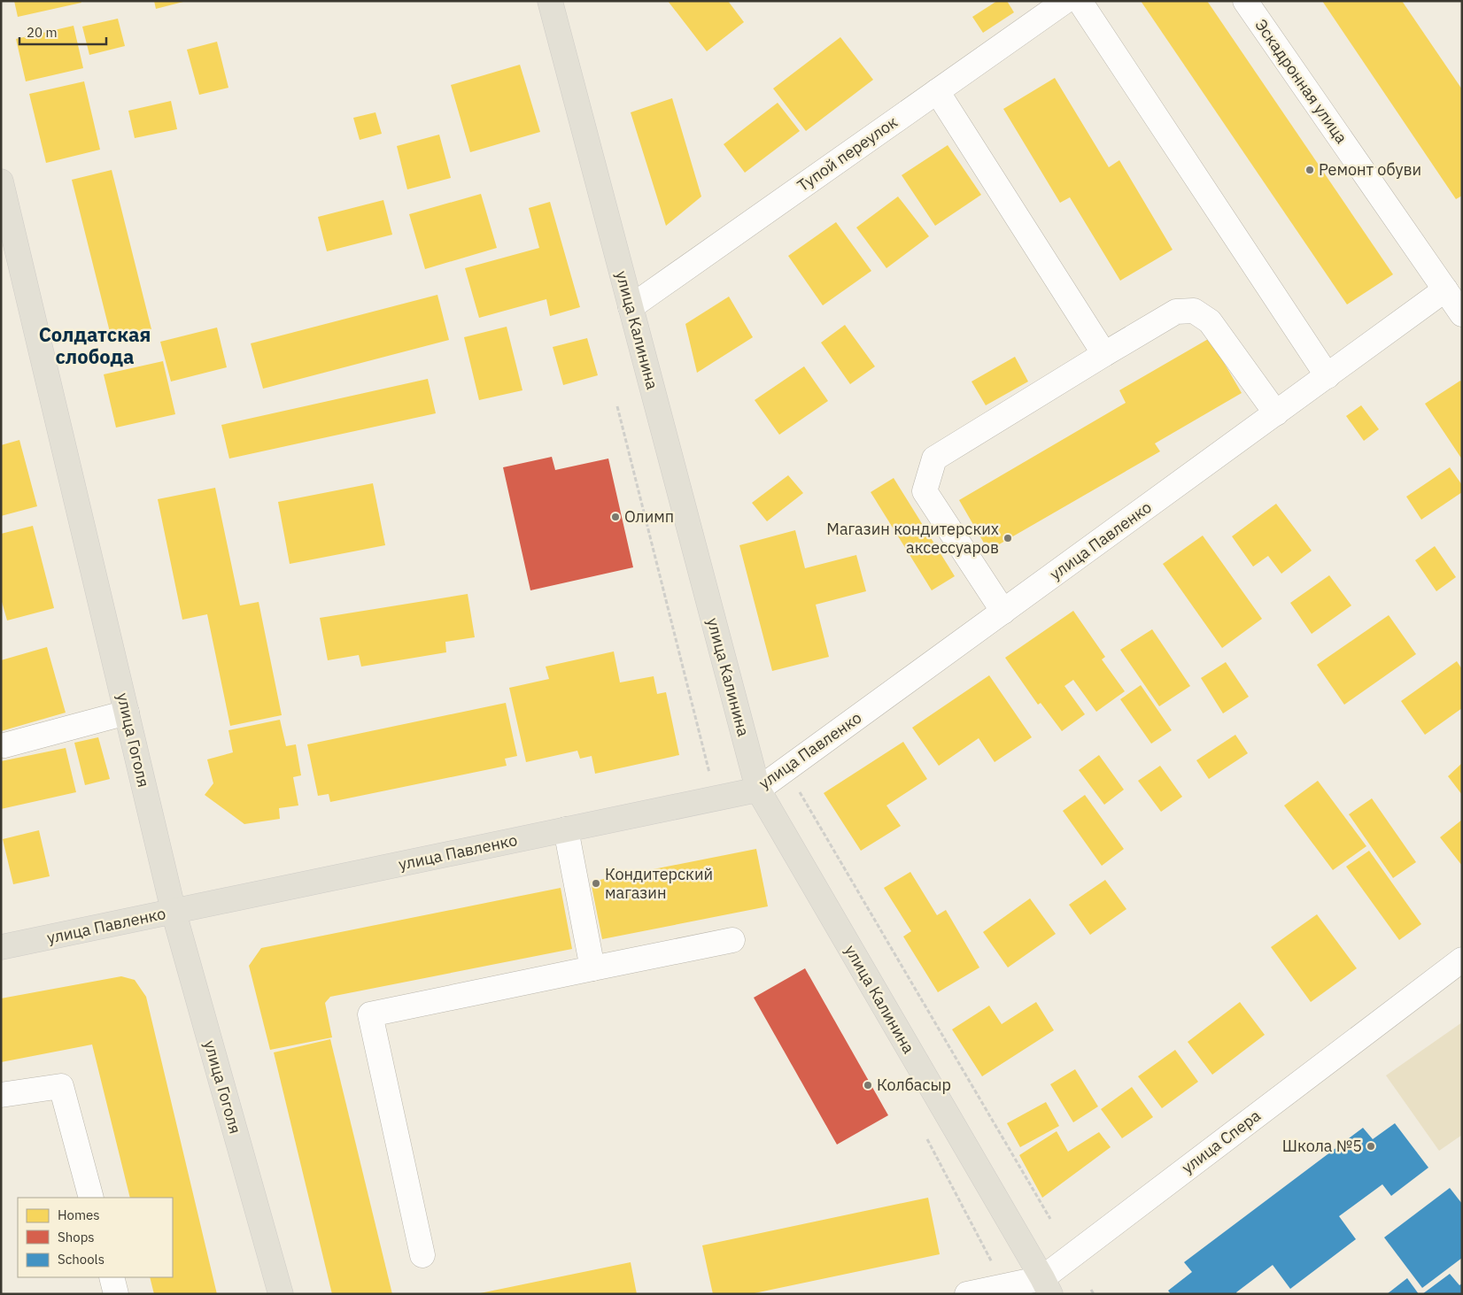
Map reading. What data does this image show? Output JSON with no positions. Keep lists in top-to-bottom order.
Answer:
{
  "streets": {
    "main road": ["улица Калинина", "улица Павленко", "улица Гоголя"],
    "street": ["Эскадронная улица", "Тупой переулок", "улица Спера"]
  },
  "crossings": [
    ["Эскадронная улица", "улица Павленко"],
    ["Тупой переулок", "улица Калинина"],
    ["улица Калинина", "улица Павленко"],
    ["улица Калинина", "улица Спера"],
    ["улица Павленко", "улица Гоголя"]
  ],
  "districts": ["Солдатская слобода"],
  "places": [
    "Ремонт обуви",
    "Олимп",
    "Магазин кондитерских аксессуаров",
    "Кондитерский магазин",
    "Колбасыр",
    "Школа №5"
  ],
  "legend": ["Homes", "Shops", "Schools"],
  "scale_bar": "20 m"
}
